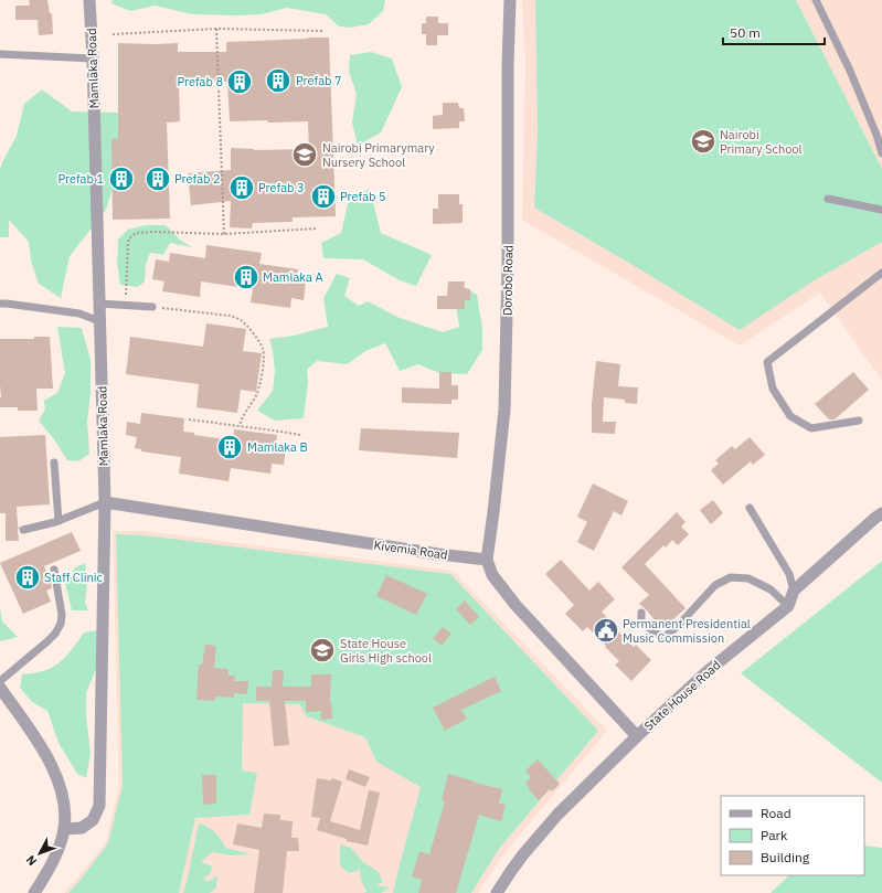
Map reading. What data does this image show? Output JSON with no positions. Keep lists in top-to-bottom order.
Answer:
{
  "streets": {
    "street": [
      "Mamlaka Road",
      "Dorobo Road",
      "Kivemia Road",
      "State House Road"
    ]
  },
  "crossings": [
    ["Mamlaka Road", "Kivemia Road"],
    ["Dorobo Road", "Kivemia Road"]
  ],
  "places": {
    "building": [
      "Prefab 7",
      "Prefab 8",
      "Prefab 1",
      "Prefab 2",
      "Prefab 3",
      "Prefab 5",
      "Mamlaka A",
      "Mamlaka B",
      "Staff Clinic"
    ],
    "school or university": ["Nairobi Primary School", "Nairobi Primarymary Nursery School", "State House Girls High school"],
    "public building": ["Permanent Presidential Music Commission"]
  },
  "legend": ["Road", "Park", "Building"],
  "scale_bar": "50 m",
  "north": "bottom left"
}
